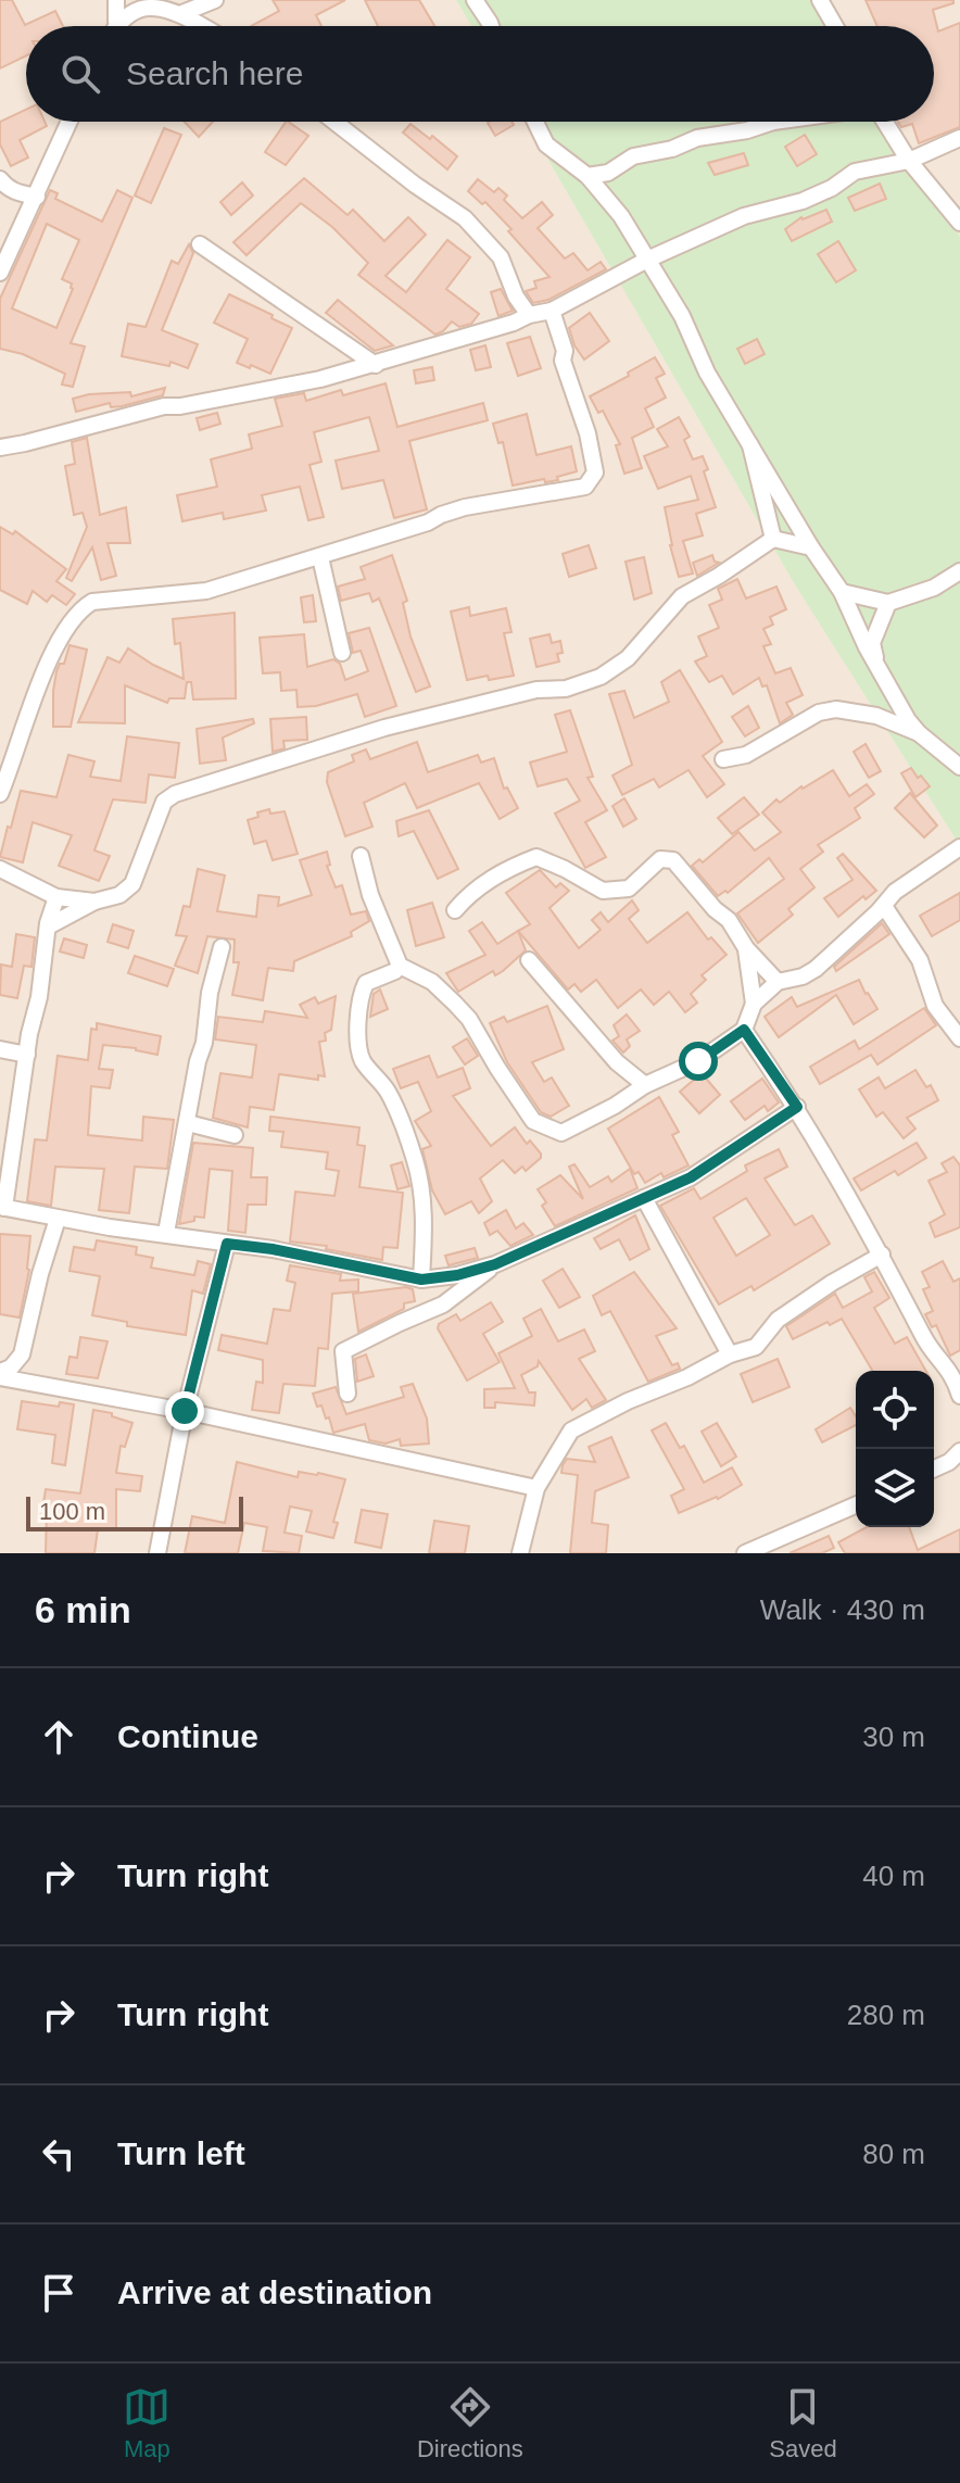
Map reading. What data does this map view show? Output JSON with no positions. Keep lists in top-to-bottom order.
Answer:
{
  "scale_bar": "100 m",
  "page": {
    "search": "Search here",
    "scale": "100 m",
    "heading": ["6 min", "Walk · 430 m"],
    "list": [
      ["Continue", "30 m"],
      ["Turn right", "40 m"],
      ["Turn right", "280 m"],
      ["Turn left", "80 m"],
      "Arrive at destination"
    ],
    "nav": ["Map", "Directions", "Saved"]
  }
}
